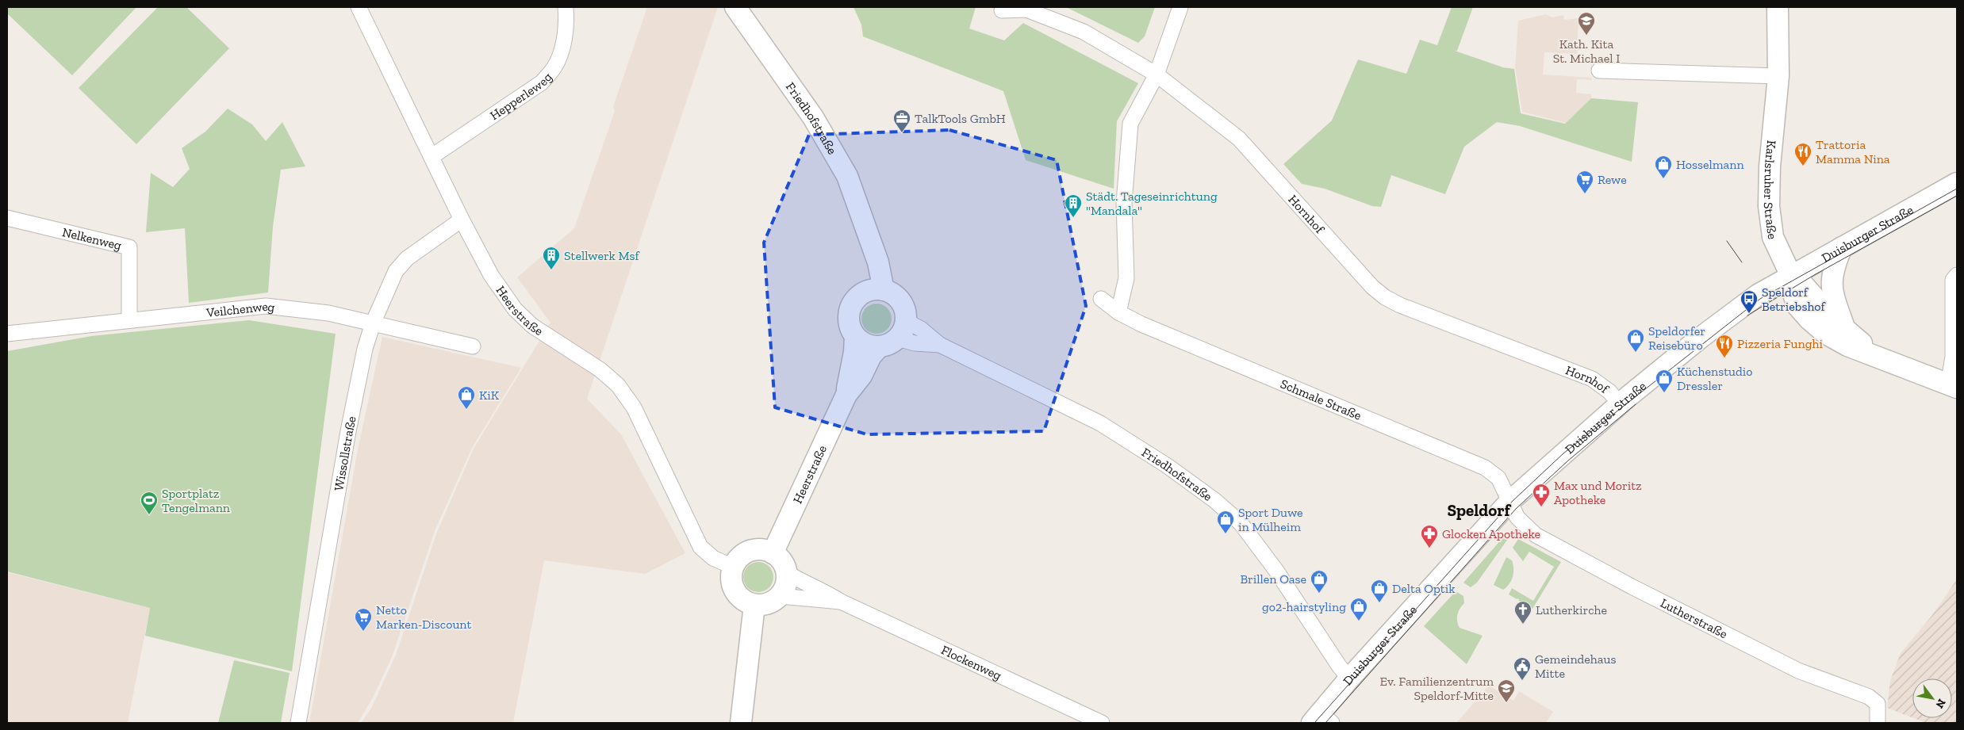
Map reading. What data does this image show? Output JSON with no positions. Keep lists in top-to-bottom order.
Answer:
{
  "streets": {
    "street": [
      "Hepperleweg",
      "Friedhofstraße",
      "Karlsruher Straße",
      "Hornhof",
      "Duisburger Straße",
      "Nelkenweg",
      "Heerstraße",
      "Veilchenweg",
      "Schmale Straße",
      "Wissollstraße",
      "Lutherstraße",
      "Flockenweg"
    ]
  },
  "crossings": [
    ["Hepperleweg", "Heerstraße"],
    ["Friedhofstraße", "Duisburger Straße"],
    ["Friedhofstraße", "Heerstraße"],
    ["Karlsruher Straße", "Duisburger Straße"],
    ["Hornhof", "Duisburger Straße"],
    ["Duisburger Straße", "Schmale Straße"],
    ["Duisburger Straße", "Lutherstraße"],
    ["Nelkenweg", "Veilchenweg"],
    ["Heerstraße", "Wissollstraße"],
    ["Heerstraße", "Flockenweg"],
    ["Veilchenweg", "Wissollstraße"],
    ["Schmale Straße", "Lutherstraße"]
  ],
  "districts": ["Speldorf"],
  "places": {
    "school or university": ["Kath. Kita St. Michael I", "Ev. Familienzentrum Speldorf-Mitte"],
    "office": ["TalkTools GmbH"],
    "restaurant": ["Trattoria Mamma Nina", "Pizzeria Funghi"],
    "shop": [
      "Hosselmann",
      "Speldorfer Reisebüro",
      "Küchenstudio Dressler",
      "KiK",
      "Sport Duwe in Mülheim",
      "Brillen Oase",
      "Delta Optik",
      "go2-hairstyling"
    ],
    "supermarket": ["Rewe", "Netto Marken-Discount"],
    "building": ["Städt. Tageseinrichtung \"Mandala\"", "Stellwerk Msf"],
    "bus stop": ["Speldorf Betriebshof"],
    "pharmacy": ["Max und Moritz Apotheke", "Glocken Apotheke"],
    "sports": ["Sportplatz Tengelmann"],
    "church": ["Lutherkirche"],
    "public building": ["Gemeindehaus Mitte"]
  },
  "north": "bottom right"
}
